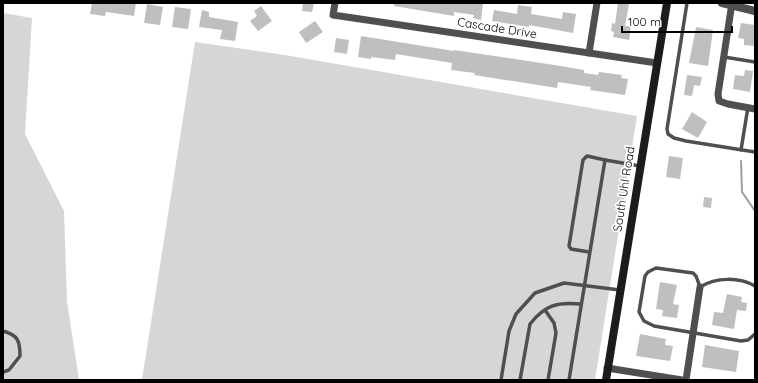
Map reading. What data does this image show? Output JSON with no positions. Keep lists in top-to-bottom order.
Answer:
{
  "streets": {
    "main road": ["South Uhl Road"],
    "street": ["Cascade Drive"]
  },
  "crossings": [
    ["Cascade Drive", "South Uhl Road"]
  ],
  "scale_bar": "100 m"
}
